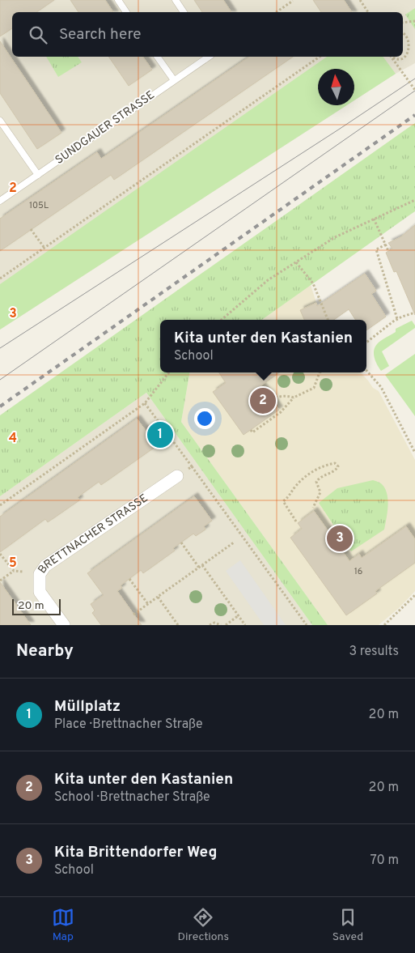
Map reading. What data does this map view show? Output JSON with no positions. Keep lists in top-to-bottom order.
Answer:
{
  "streets": {
    "street": ["BRETTNACHER STRASSE"],
    "lane": ["SUNDGAUER STRASSE"]
  },
  "house_numbers": ["105L", "16"],
  "scale_bar": "20 m",
  "north": "top",
  "page": {
    "search": "Search here",
    "popup": ["Kita unter den Kastanien", "School"],
    "pins": ["2", "1", "3"],
    "scale": "20 m",
    "heading": ["Nearby", "3 results"],
    "list": [
      {
        "mark": "1",
        "name": "Müllplatz",
        "note": "Place · Brettnacher Straße",
        "value": "20 m"
      },
      {
        "mark": "2",
        "name": "Kita unter den Kastanien",
        "note": "School · Brettnacher Straße",
        "value": "20 m"
      },
      {
        "mark": "3",
        "name": "Kita Brittendorfer Weg",
        "note": "School",
        "value": "70 m"
      }
    ],
    "nav": ["Map", "Directions", "Saved"]
  },
  "grid": {
    "rows": [
      "2",
      "3",
      "4",
      "5"
    ]
  }
}
